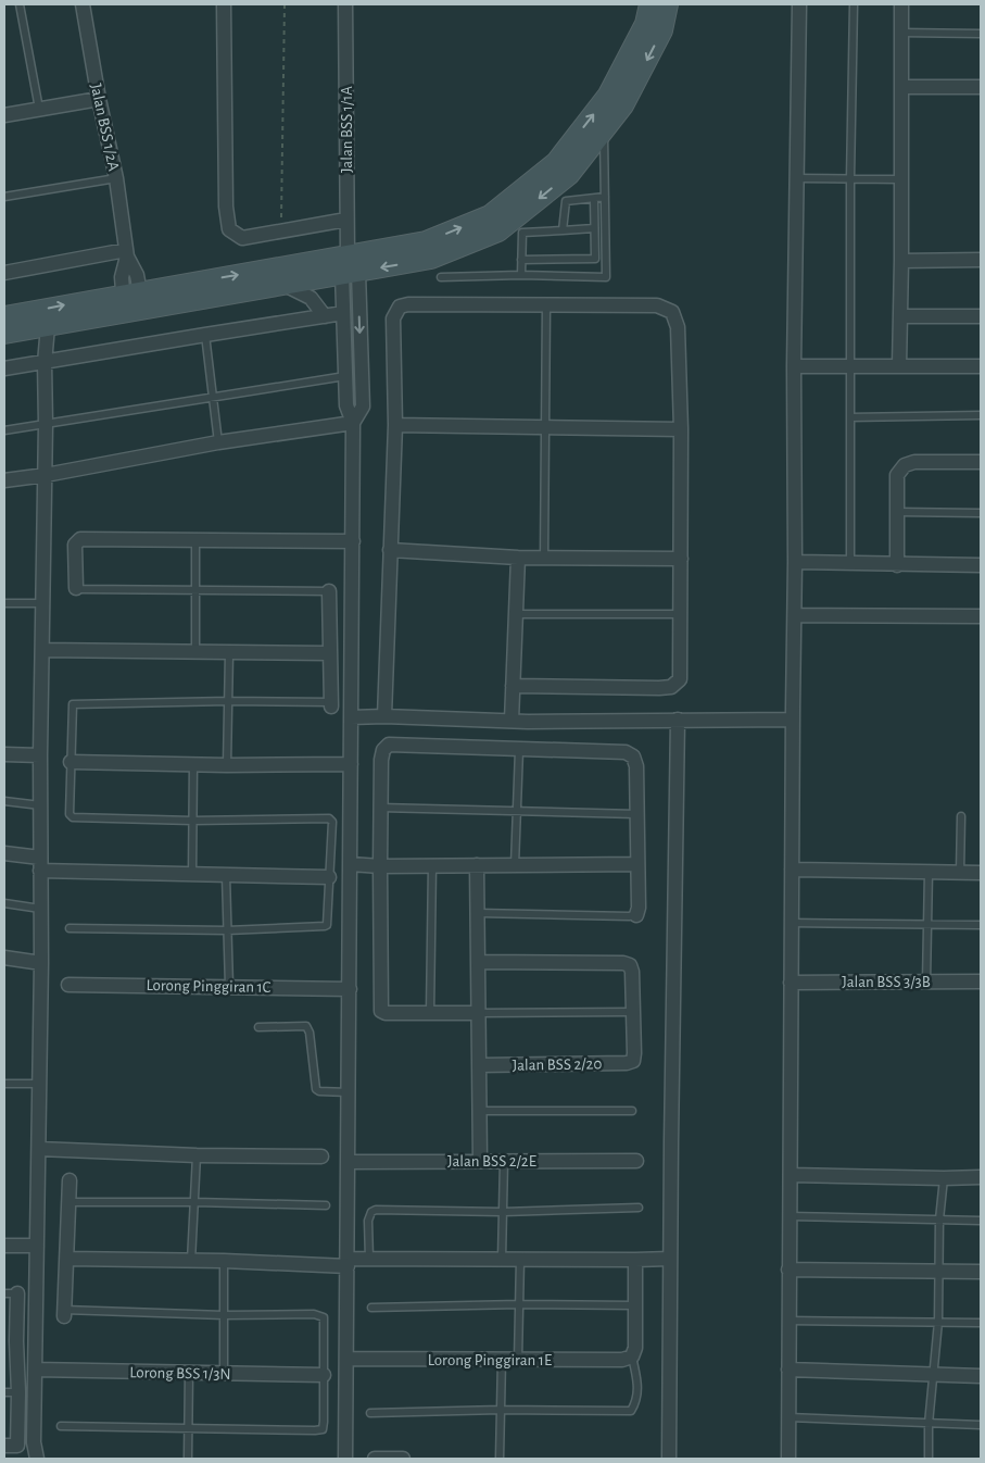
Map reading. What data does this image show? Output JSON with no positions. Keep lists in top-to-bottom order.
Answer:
{
  "streets": {
    "street": [
      "Jalan BSS 1/2A",
      "Jalan BSS 1/1A",
      "Jalan BSS 3/3B",
      "Lorong Pinggiran 1C",
      "Jalan BSS 2/20",
      "Jalan BSS 2/2E",
      "Lorong Pinggiran 1E",
      "Lorong BSS 1/3N"
    ]
  }
}
